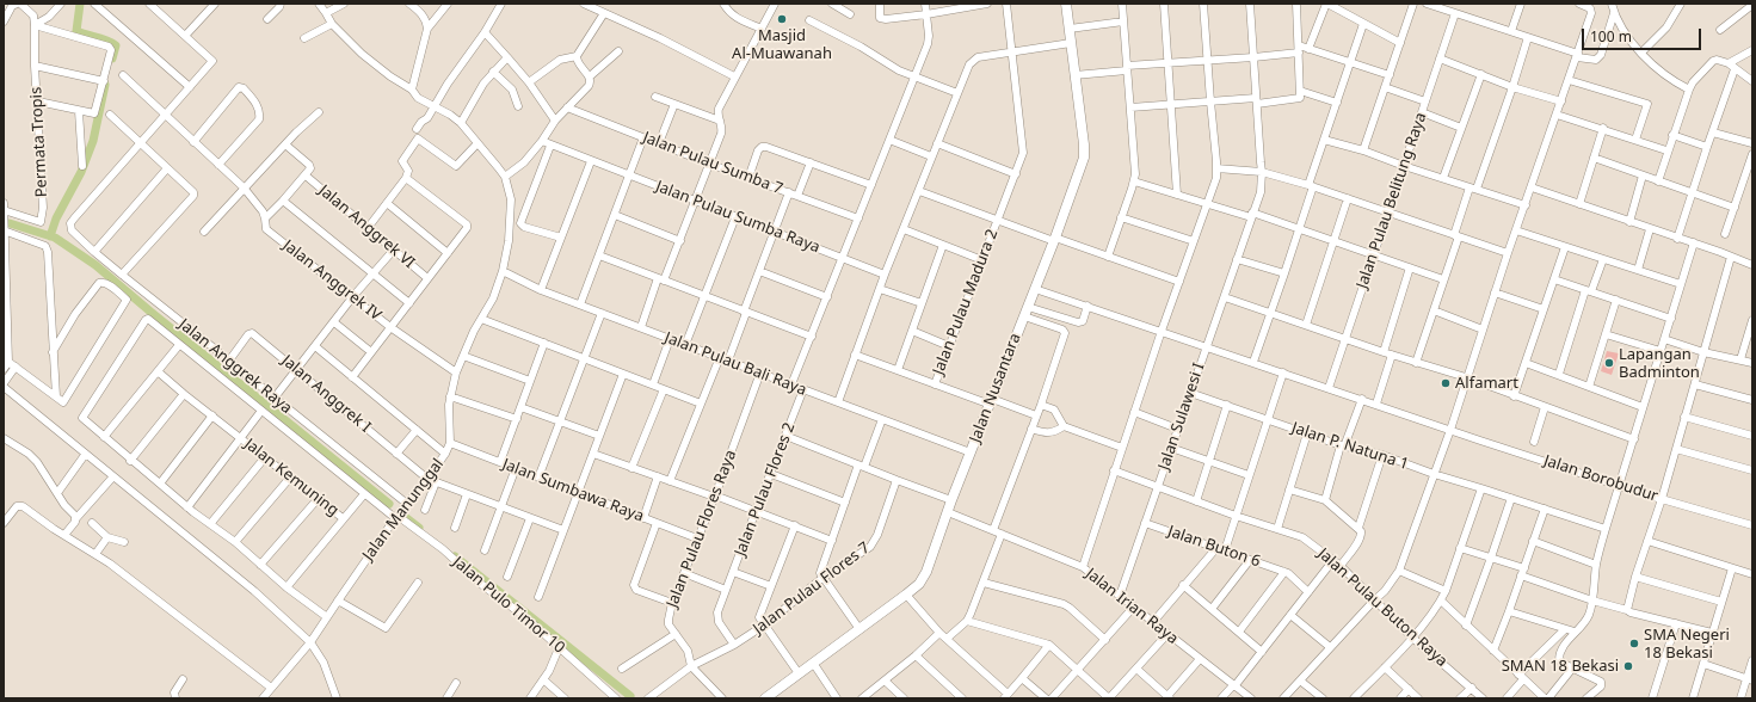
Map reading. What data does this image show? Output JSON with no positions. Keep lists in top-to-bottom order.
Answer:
{
  "streets": {
    "street": [
      "Permata Tropis",
      "Jalan Pulau Sumba 7",
      "Jalan Pulau Belitung Raya",
      "Jalan Pulau Sumba Raya",
      "Jalan Anggrek VI",
      "Jalan Anggrek IV",
      "Jalan Pulau Madura 2",
      "Jalan Pulau Bali Raya",
      "Jalan Anggrek Raya",
      "Jalan Nusantara",
      "Jalan Anggrek I",
      "Jalan Sulawesi I",
      "Jalan P. Natuna 1",
      "Jalan Kemuning",
      "Jalan Borobudur",
      "Jalan Pulau Flores 2",
      "Jalan Sumbawa Raya",
      "Jalan Manunggal",
      "Jalan Pulau Flores Raya",
      "Jalan Buton 6",
      "Jalan Pulau Flores 7",
      "Jalan Pulo Timor 10",
      "Jalan Irian Raya",
      "Jalan Pulau Buton Raya"
    ]
  },
  "crossings": [
    ["Jalan Pulau Belitung Raya", "Jalan Borobudur"],
    ["Jalan Anggrek IV", "Jalan Manunggal"],
    ["Jalan Pulau Bali Raya", "Jalan Nusantara"],
    ["Jalan Pulau Bali Raya", "Jalan Pulau Flores 2"],
    ["Jalan Pulau Bali Raya", "Jalan Manunggal"],
    ["Jalan Pulau Bali Raya", "Jalan Pulau Flores Raya"],
    ["Jalan Anggrek Raya", "Jalan Anggrek I"],
    ["Jalan Anggrek Raya", "Jalan Manunggal"],
    ["Jalan Anggrek Raya", "Jalan Pulo Timor 10"],
    ["Jalan Nusantara", "Jalan Borobudur"],
    ["Jalan Nusantara", "Jalan Irian Raya"],
    ["Jalan Anggrek I", "Jalan Manunggal"],
    ["Jalan Sulawesi I", "Jalan P. Natuna 1"],
    ["Jalan Sulawesi I", "Jalan Borobudur"],
    ["Jalan Sulawesi I", "Jalan Buton 6"],
    ["Jalan Sulawesi I", "Jalan Irian Raya"],
    ["Jalan Sulawesi I", "Jalan Pulau Buton Raya"],
    ["Jalan Pulau Flores 2", "Jalan Pulau Flores 7"],
    ["Jalan Sumbawa Raya", "Jalan Manunggal"],
    ["Jalan Sumbawa Raya", "Jalan Pulau Flores Raya"],
    ["Jalan Manunggal", "Jalan Pulo Timor 10"],
    ["Jalan Pulau Flores Raya", "Jalan Pulau Flores 7"]
  ],
  "places": [
    "Masjid Al-Muawanah",
    "Lapangan Badminton",
    "Alfamart",
    "SMA Negeri 18 Bekasi",
    "SMAN 18 Bekasi"
  ],
  "scale_bar": "100 m"
}
